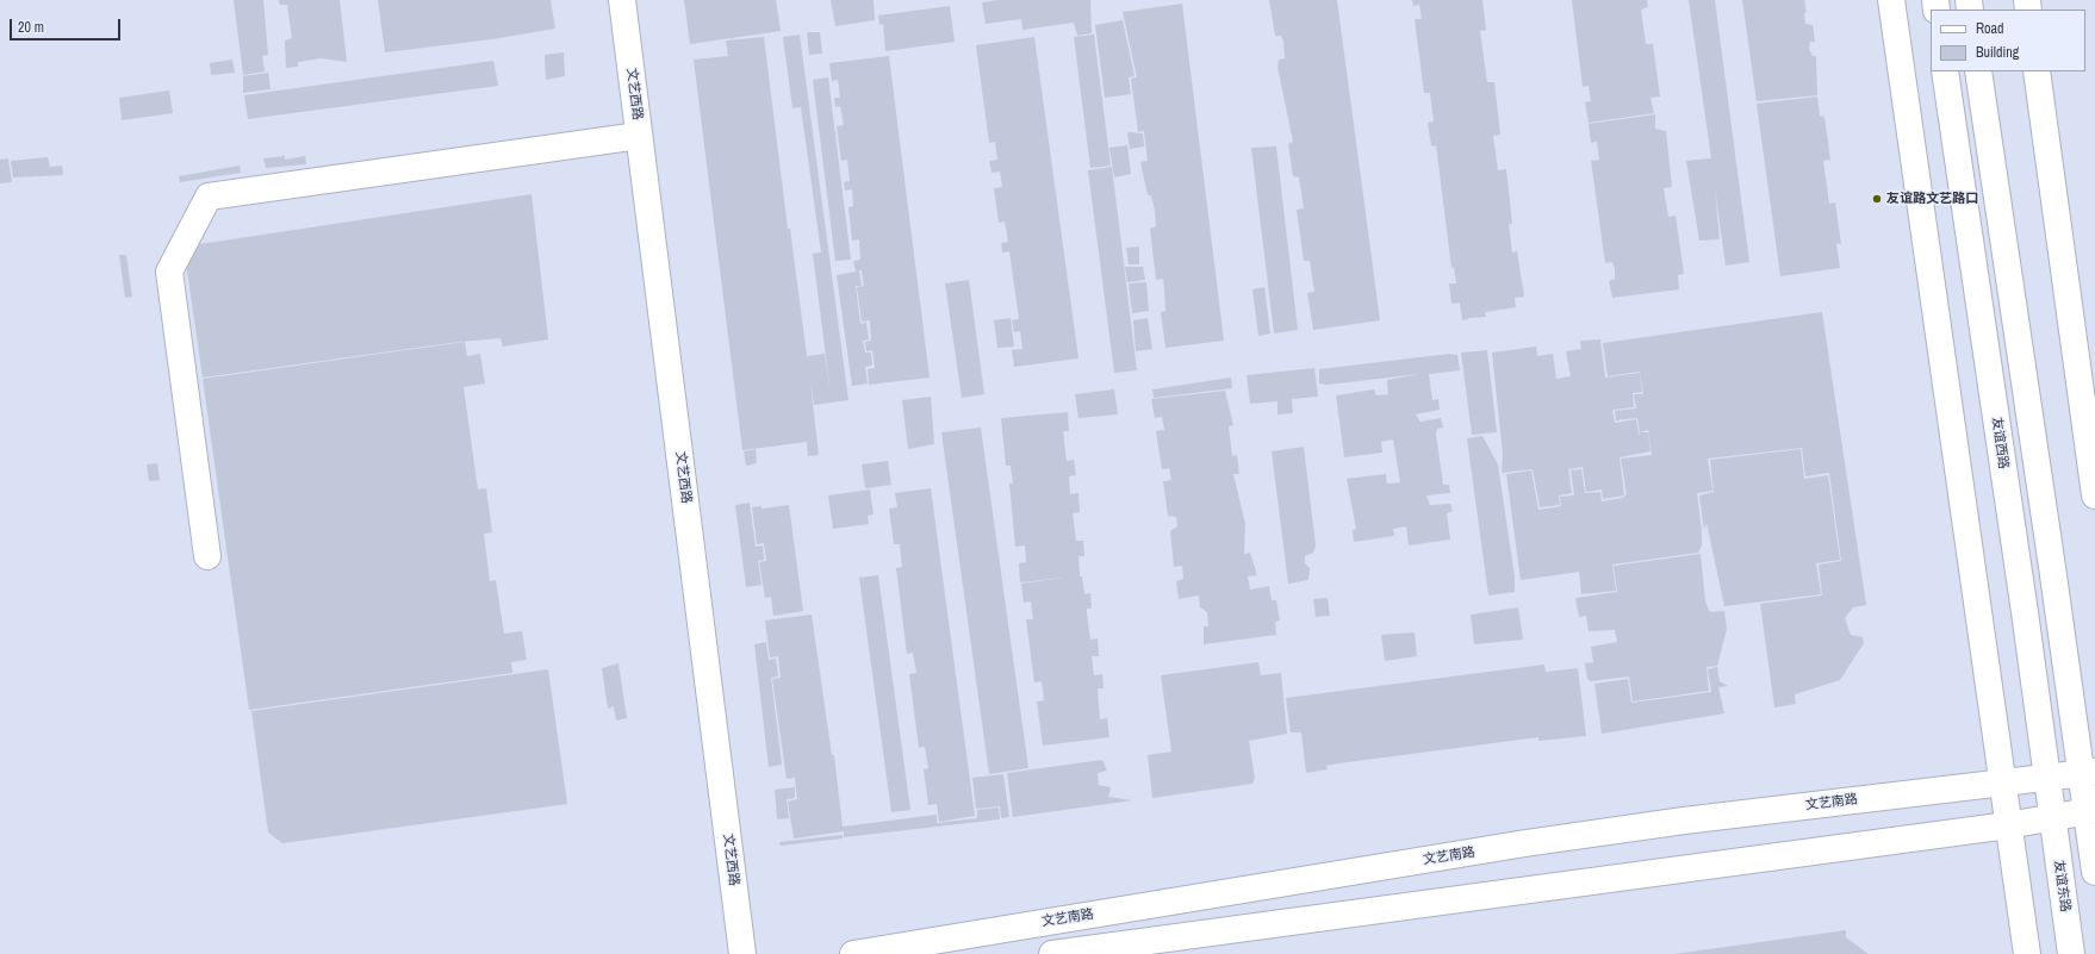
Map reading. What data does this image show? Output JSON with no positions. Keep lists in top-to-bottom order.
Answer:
{
  "streets": {
    "main road": [
      "文艺西路",
      "友谊西路",
      "文艺南路",
      "友谊东路"
    ]
  },
  "crossings": [
    ["友谊西路", "文艺南路"],
    ["友谊西路", "友谊东路"]
  ],
  "places": ["友谊路文艺路口"],
  "legend": ["Road", "Building"],
  "scale_bar": "20 m"
}
